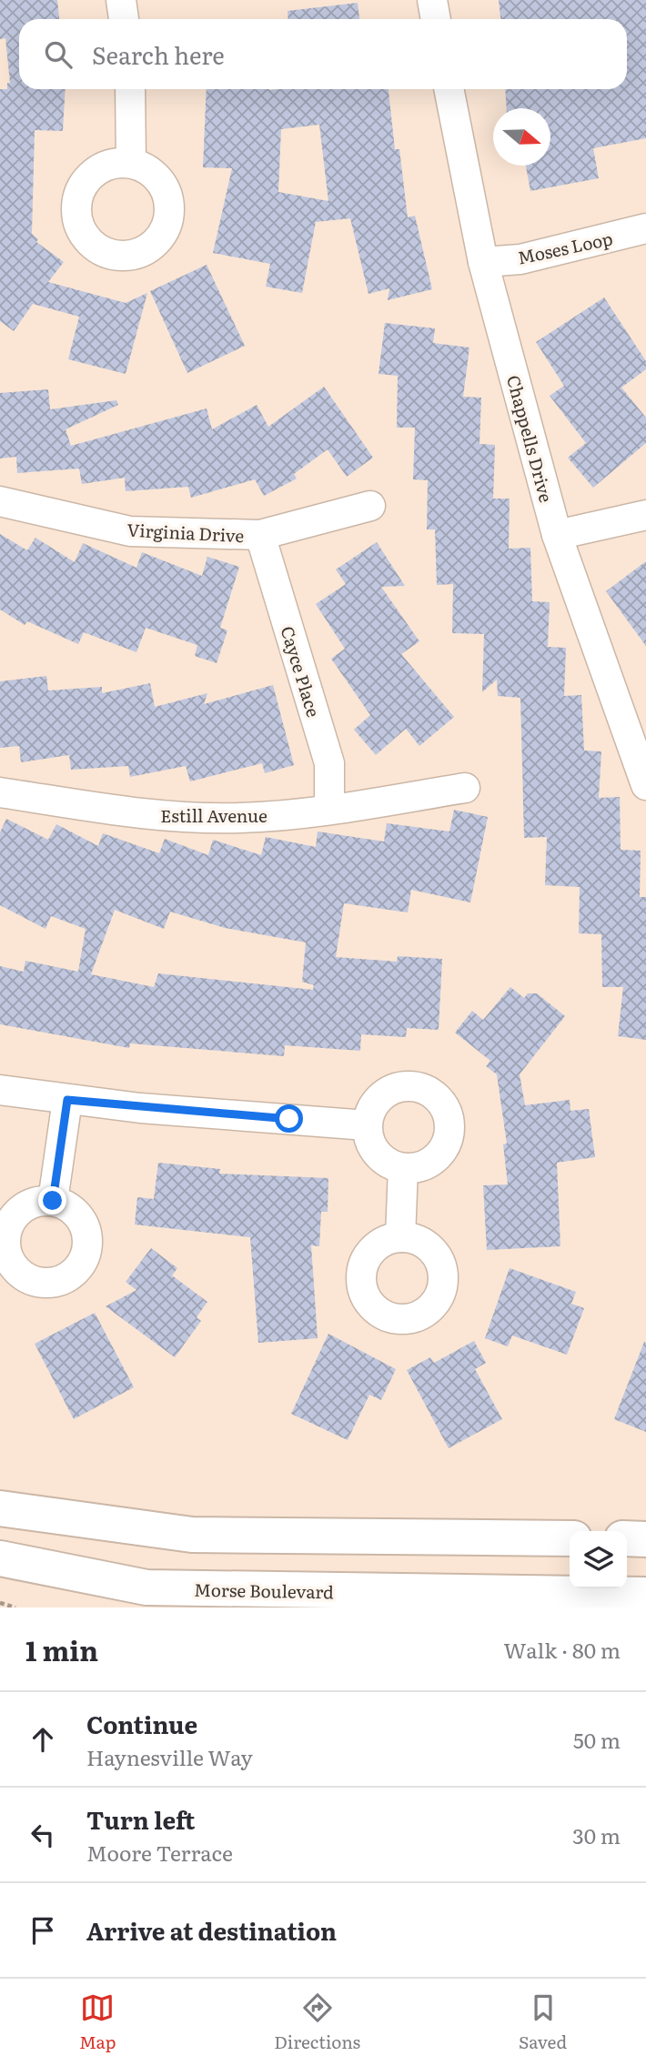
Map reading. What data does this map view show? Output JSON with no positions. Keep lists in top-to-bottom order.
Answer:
{
  "streets": {
    "main road": ["Morse Boulevard"],
    "street": [
      "Moses Loop",
      "Chappells Drive",
      "Virginia Drive",
      "Cayce Place",
      "Estill Avenue"
    ]
  },
  "crossings": [
    ["Moses Loop", "Chappells Drive"],
    ["Virginia Drive", "Cayce Place"],
    ["Cayce Place", "Estill Avenue"]
  ],
  "north": "right",
  "page": {
    "search": "Search here",
    "heading": ["1 min", "Walk · 80 m"],
    "list": [
      ["Continue", "Haynesville Way", "50 m"],
      ["Turn left", "Moore Terrace", "30 m"],
      "Arrive at destination"
    ],
    "nav": ["Map", "Directions", "Saved"]
  }
}
